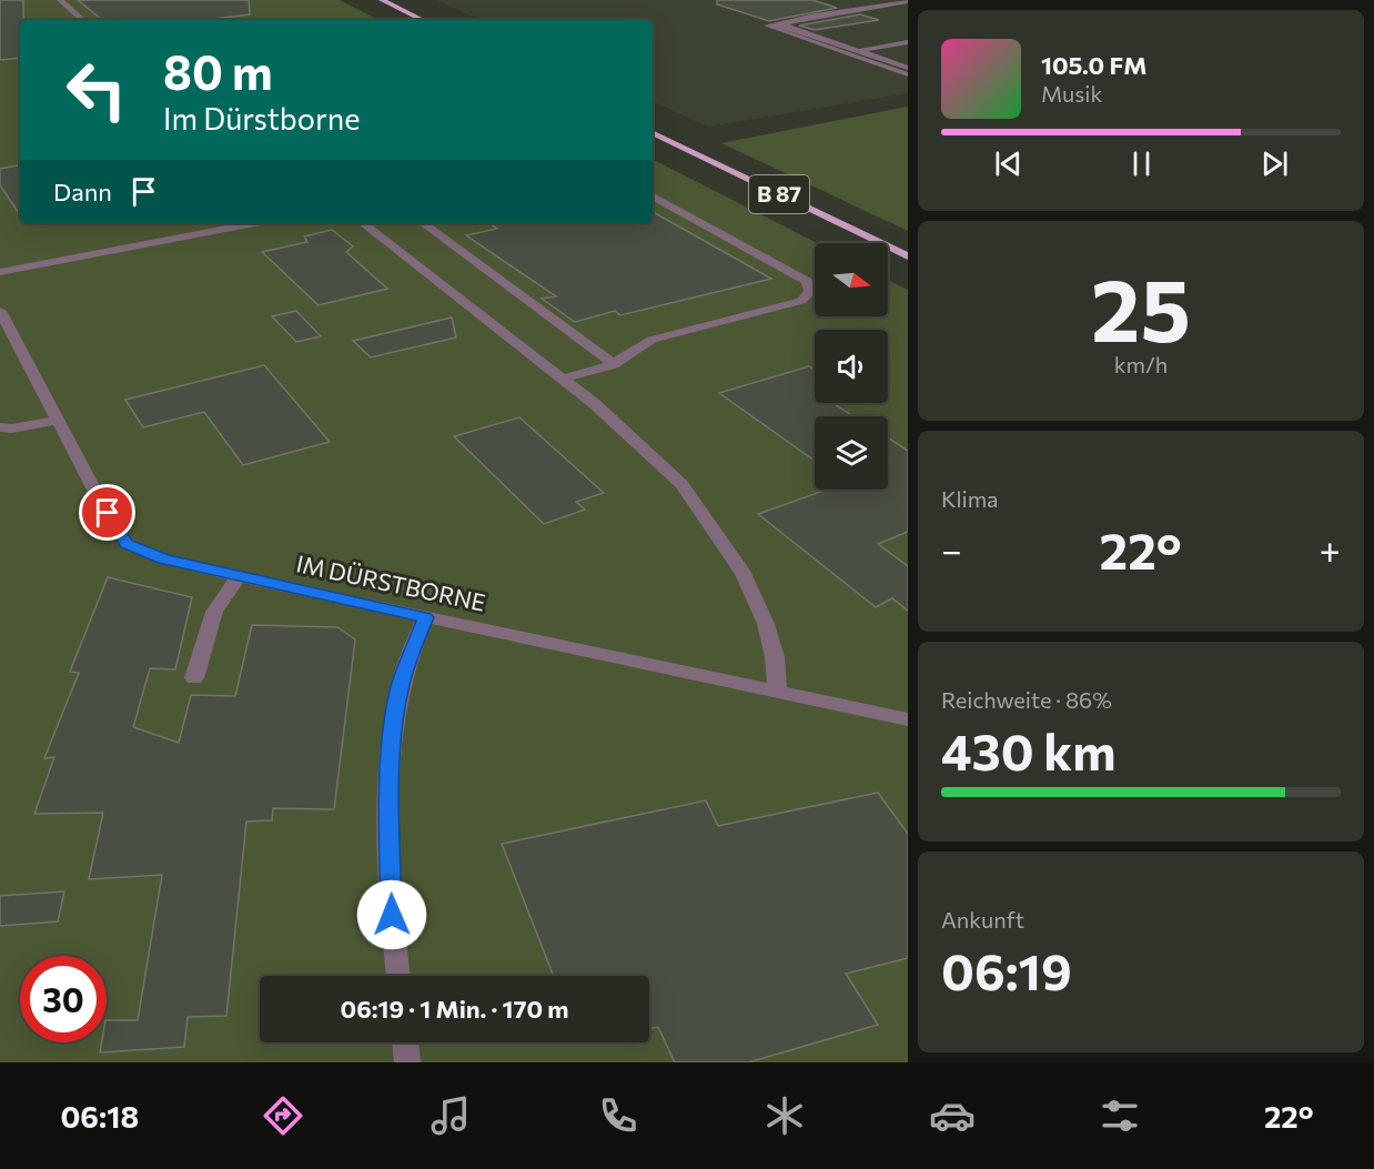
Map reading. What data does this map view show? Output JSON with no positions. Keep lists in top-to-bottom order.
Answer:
{
  "streets": {
    "main road": ["B 87"],
    "street": ["IM DÜRSTBORNE"]
  },
  "north": "right",
  "page": {
    "turn": ["80 m", "Im Dürstborne"],
    "song": ["105.0 FM", "Musik"],
    "then": "Dann",
    "tile": [
      ["25", "km/h"],
      "Klima",
      ["Reichweite · 86%", "430 km"],
      ["Ankunft", "06:19"]
    ],
    "heat": ["−", "22°", "+"],
    "limit": "30",
    "trip": "06:19 · 1 Min. · 170 m",
    "tabs": ["06:18", "22°"]
  }
}
